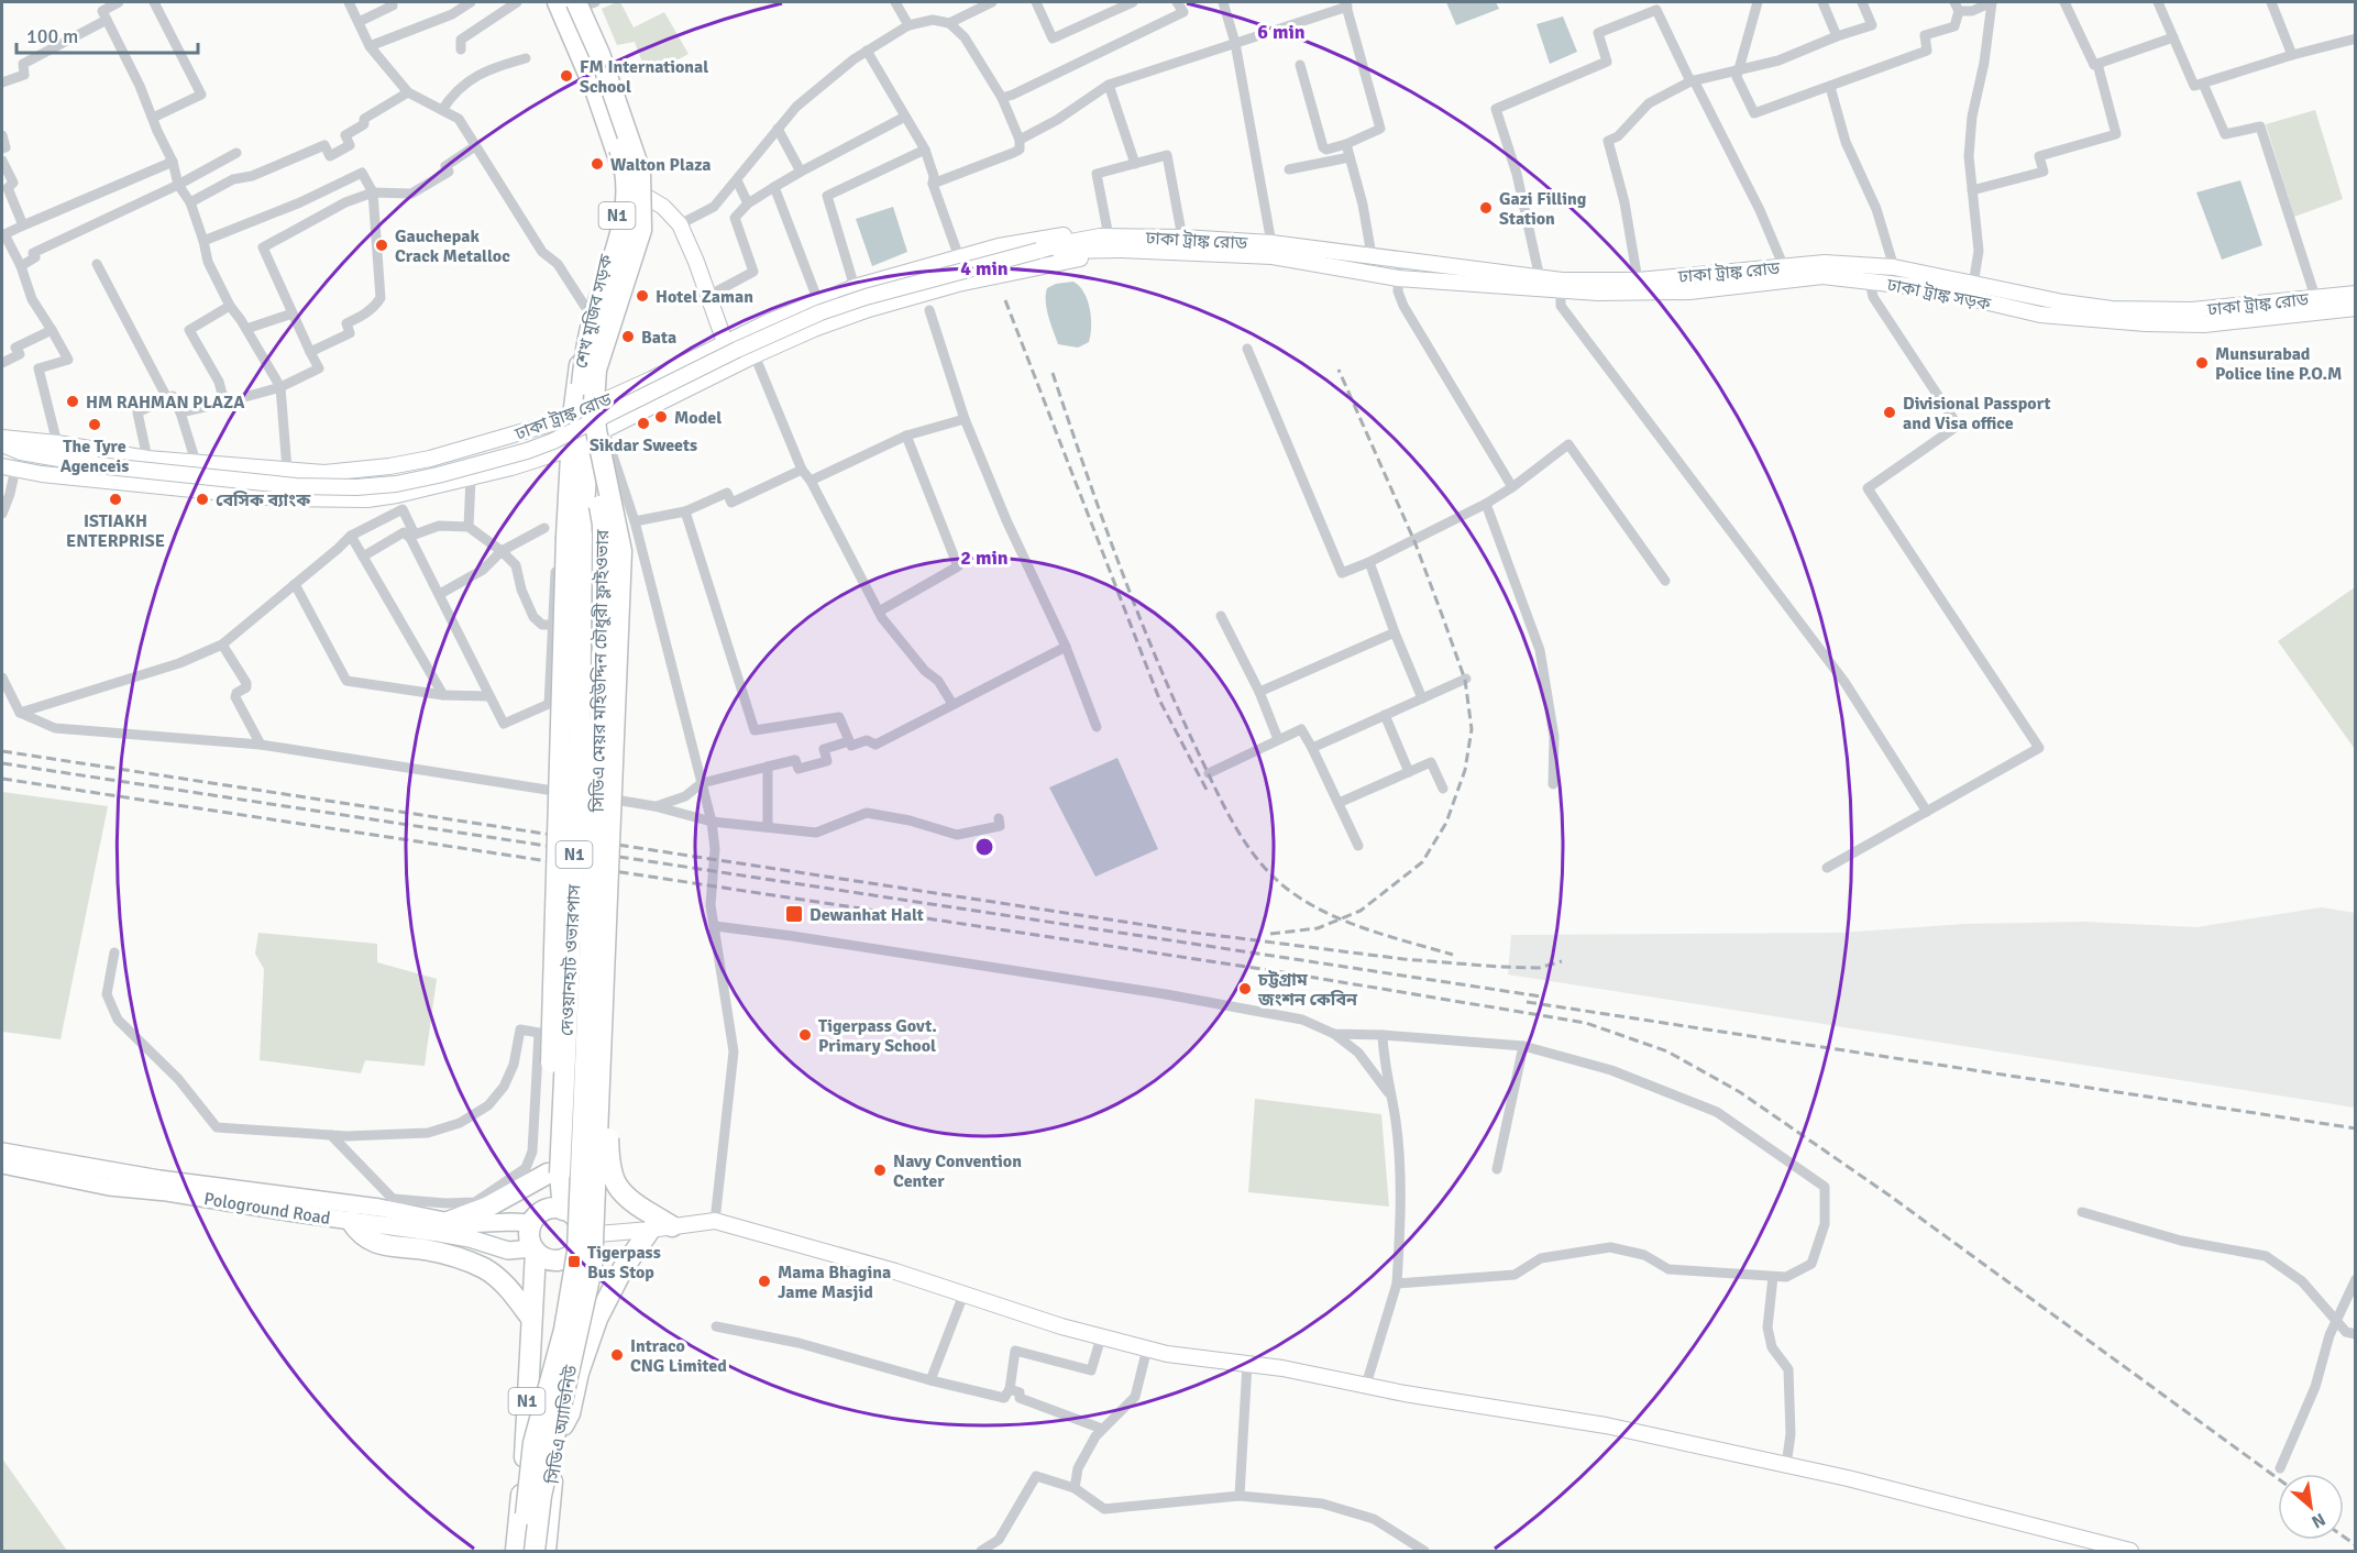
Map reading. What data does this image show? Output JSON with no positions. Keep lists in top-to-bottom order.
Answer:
{
  "streets": {
    "highway": [
      "N1",
      "শেখ মুজিব সড়ক",
      "সিডিএ মেয়র মহিউদ্দিন চৌধুরী ফ্লাইওভার",
      "দেওয়ানহাট ওভারপাস",
      "সিডিএ অ্যাভিনিউ"
    ],
    "main road": ["ঢাকা ট্রাঙ্ক রোড", "ঢাকা ট্রাঙ্ক সড়ক", "Pologround Road"]
  },
  "crossings": [
    ["N1", "দেওয়ানহাট ওভারপাস"],
    ["N1", "Pologround Road"],
    ["N1", "সিডিএ অ্যাভিনিউ"],
    ["ঢাকা ট্রাঙ্ক রোড", "ঢাকা ট্রাঙ্ক সড়ক"],
    ["ঢাকা ট্রাঙ্ক রোড", "শেখ মুজিব সড়ক"],
    ["শেখ মুজিব সড়ক", "সিডিএ মেয়র মহিউদ্দিন চৌধুরী ফ্লাইওভার"],
    ["শেখ মুজিব সড়ক", "দেওয়ানহাট ওভারপাস"],
    ["Pologround Road", "সিডিএ অ্যাভিনিউ"]
  ],
  "places": {
    "other": [
      "FM International School",
      "Walton Plaza",
      "Gazi Filling Station",
      "Gauchepak Crack Metalloc",
      "Hotel Zaman",
      "Bata",
      "Munsurabad Police line P.O.M",
      "HM RAHMAN PLAZA",
      "Divisional Passport and Visa office",
      "Model",
      "Sikdar Sweets",
      "The Tyre Agenceis",
      "ISTIAKH ENTERPRISE",
      "বেসিক ব্যাংক",
      "চট্টগ্রাম জংশন কেবিন",
      "Tigerpass Govt. Primary School",
      "Navy Convention Center",
      "Mama Bhagina Jame Masjid",
      "Intraco CNG Limited"
    ],
    "transit": ["Dewanhat Halt", "Tigerpass Bus Stop"]
  },
  "scale_bar": "100 m",
  "north": "bottom right",
  "rings": ["6 min", "4 min", "2 min"]
}
